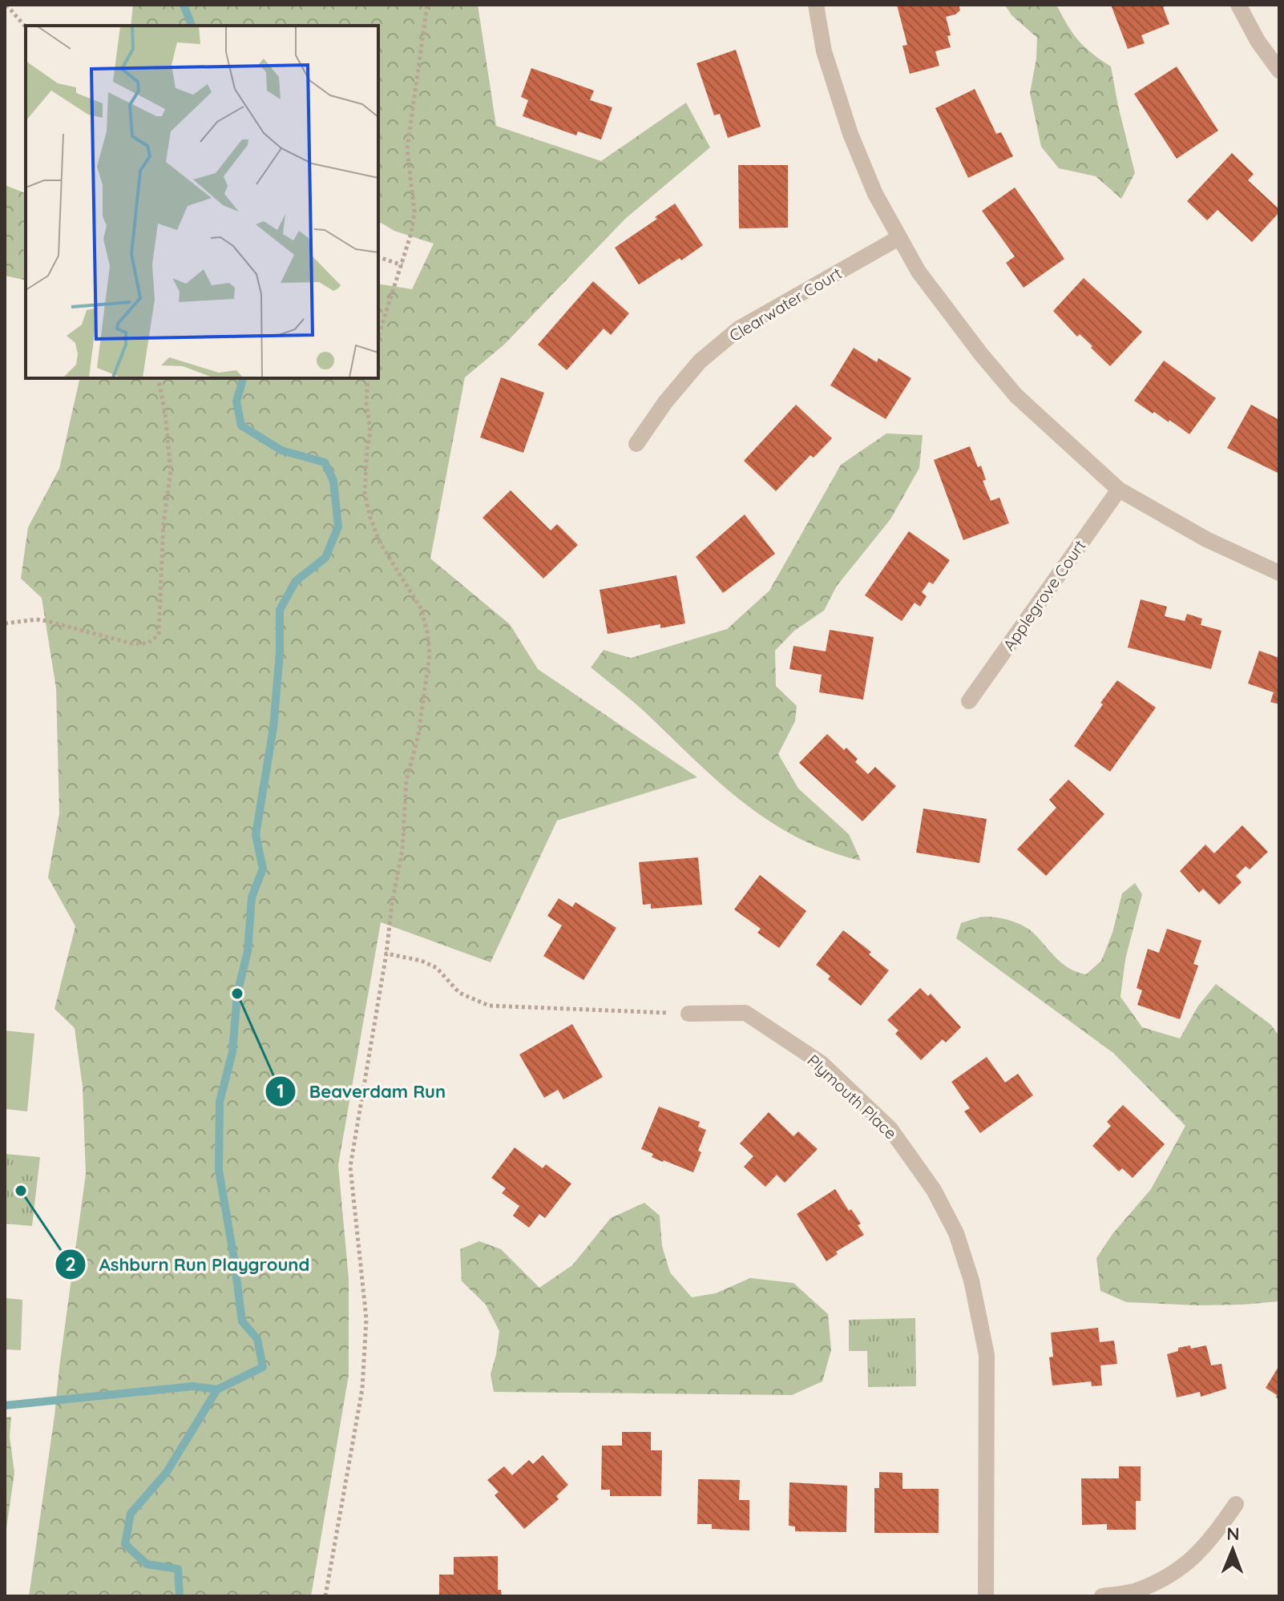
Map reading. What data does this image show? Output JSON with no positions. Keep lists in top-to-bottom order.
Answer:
{
  "streets": {
    "street": ["Clearwater Court", "Applegrove Court", "Plymouth Place"]
  },
  "places": ["Beaverdam Run", "Ashburn Run Playground"],
  "north": "top"
}
